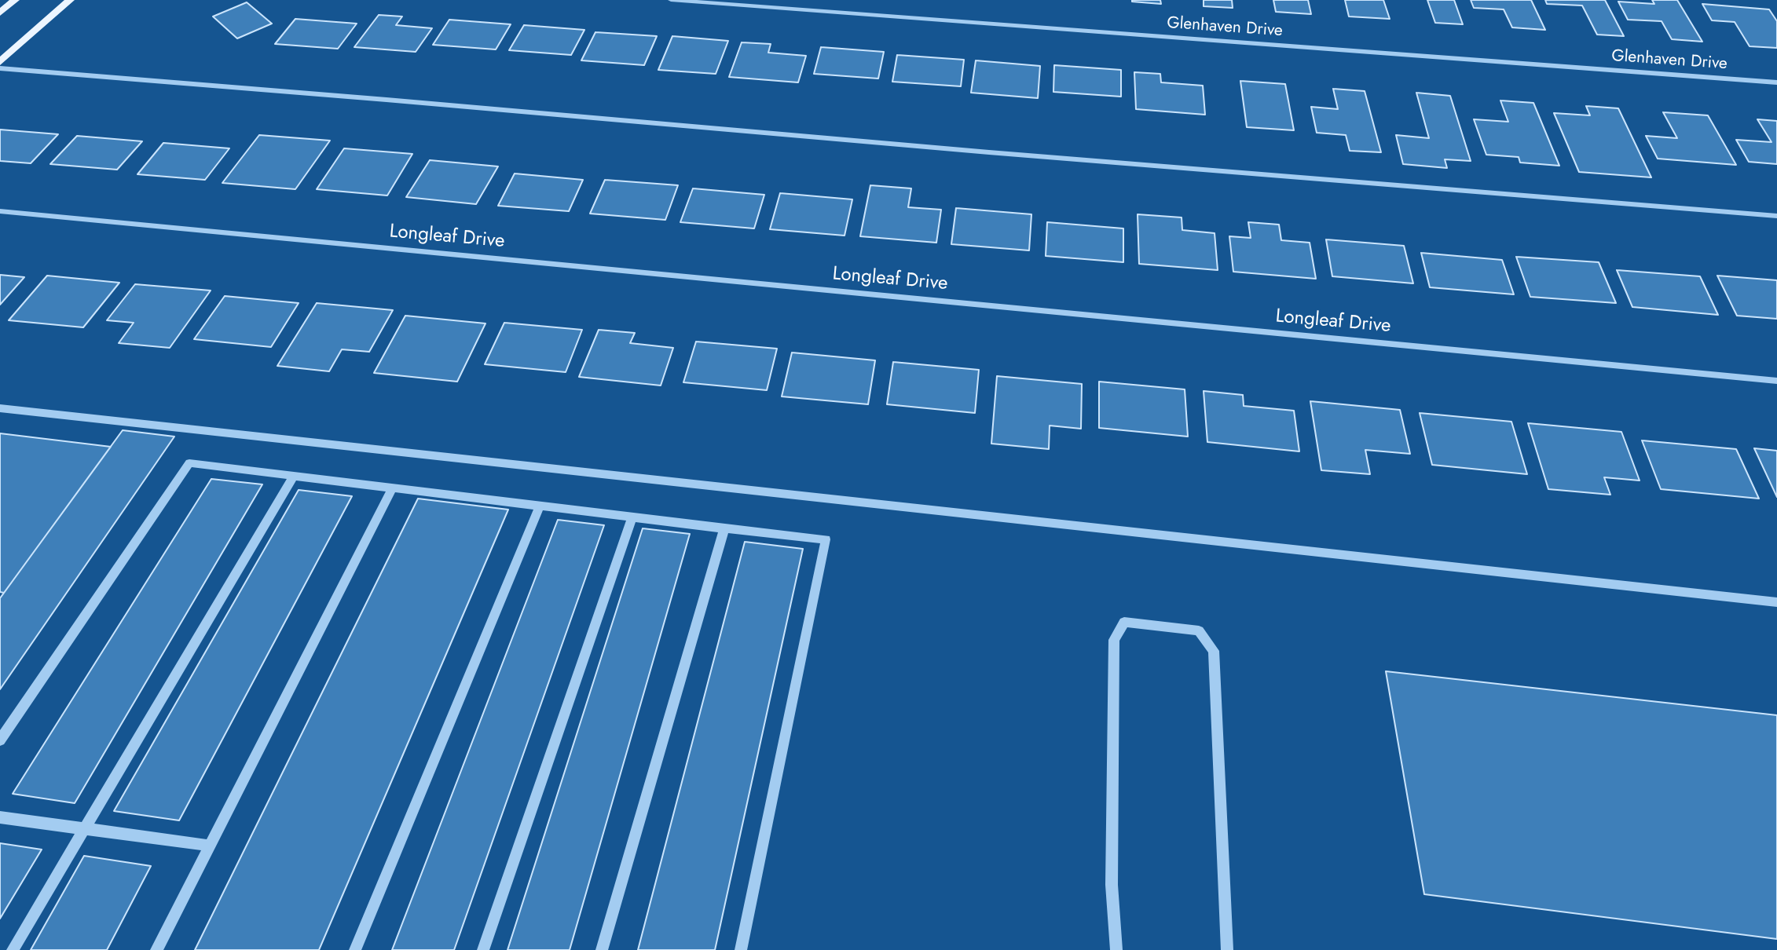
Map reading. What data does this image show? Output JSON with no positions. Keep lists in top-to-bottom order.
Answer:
{
  "streets": {
    "street": ["Glenhaven Drive", "Longleaf Drive"]
  }
}
